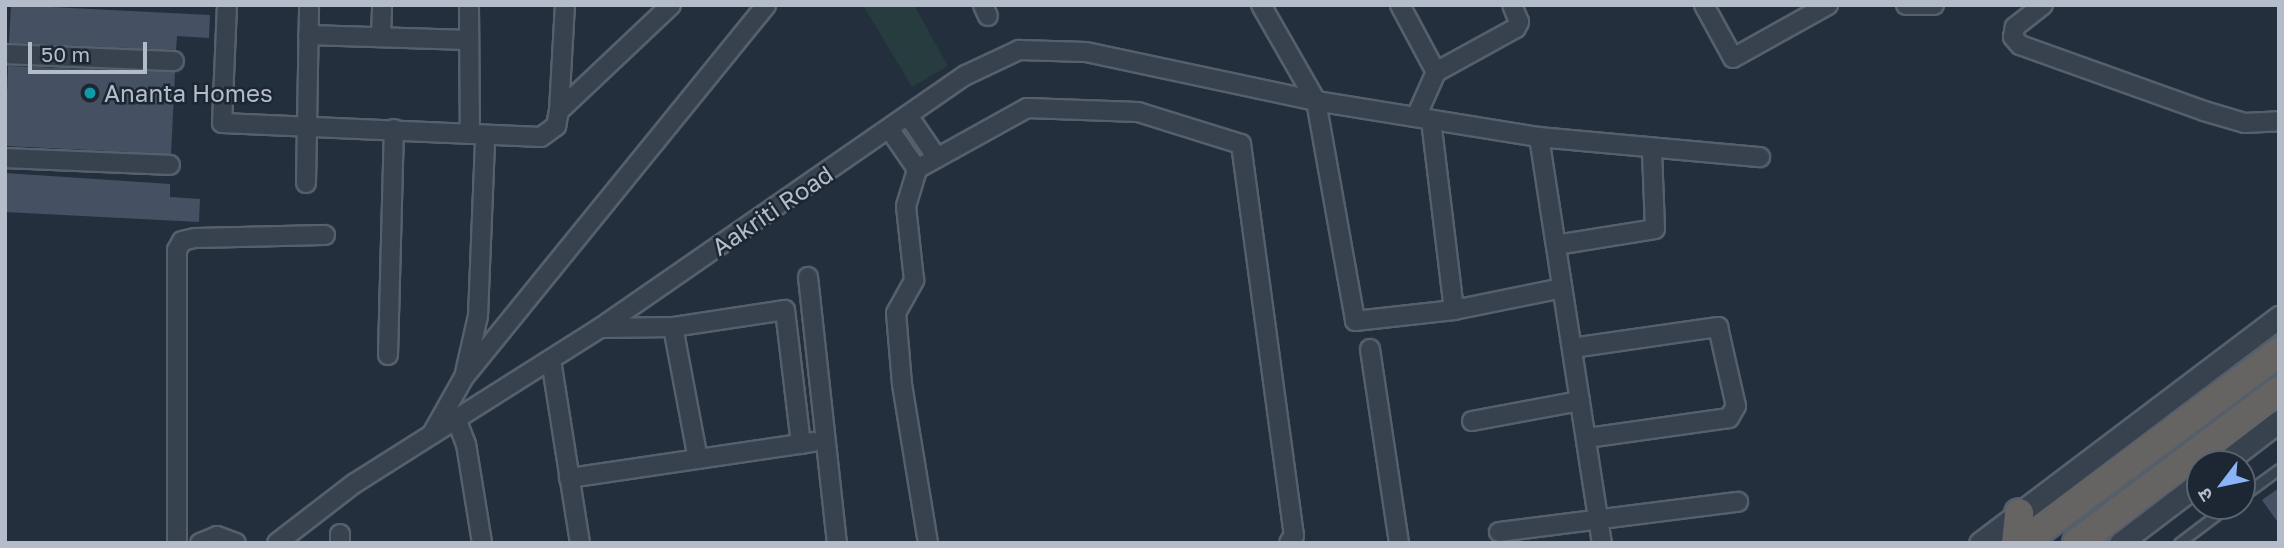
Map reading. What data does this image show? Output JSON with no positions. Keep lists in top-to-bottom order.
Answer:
{
  "streets": {
    "street": ["Aakriti Road"]
  },
  "places": ["Ananta Homes"],
  "scale_bar": "50 m",
  "north": "bottom left"
}
